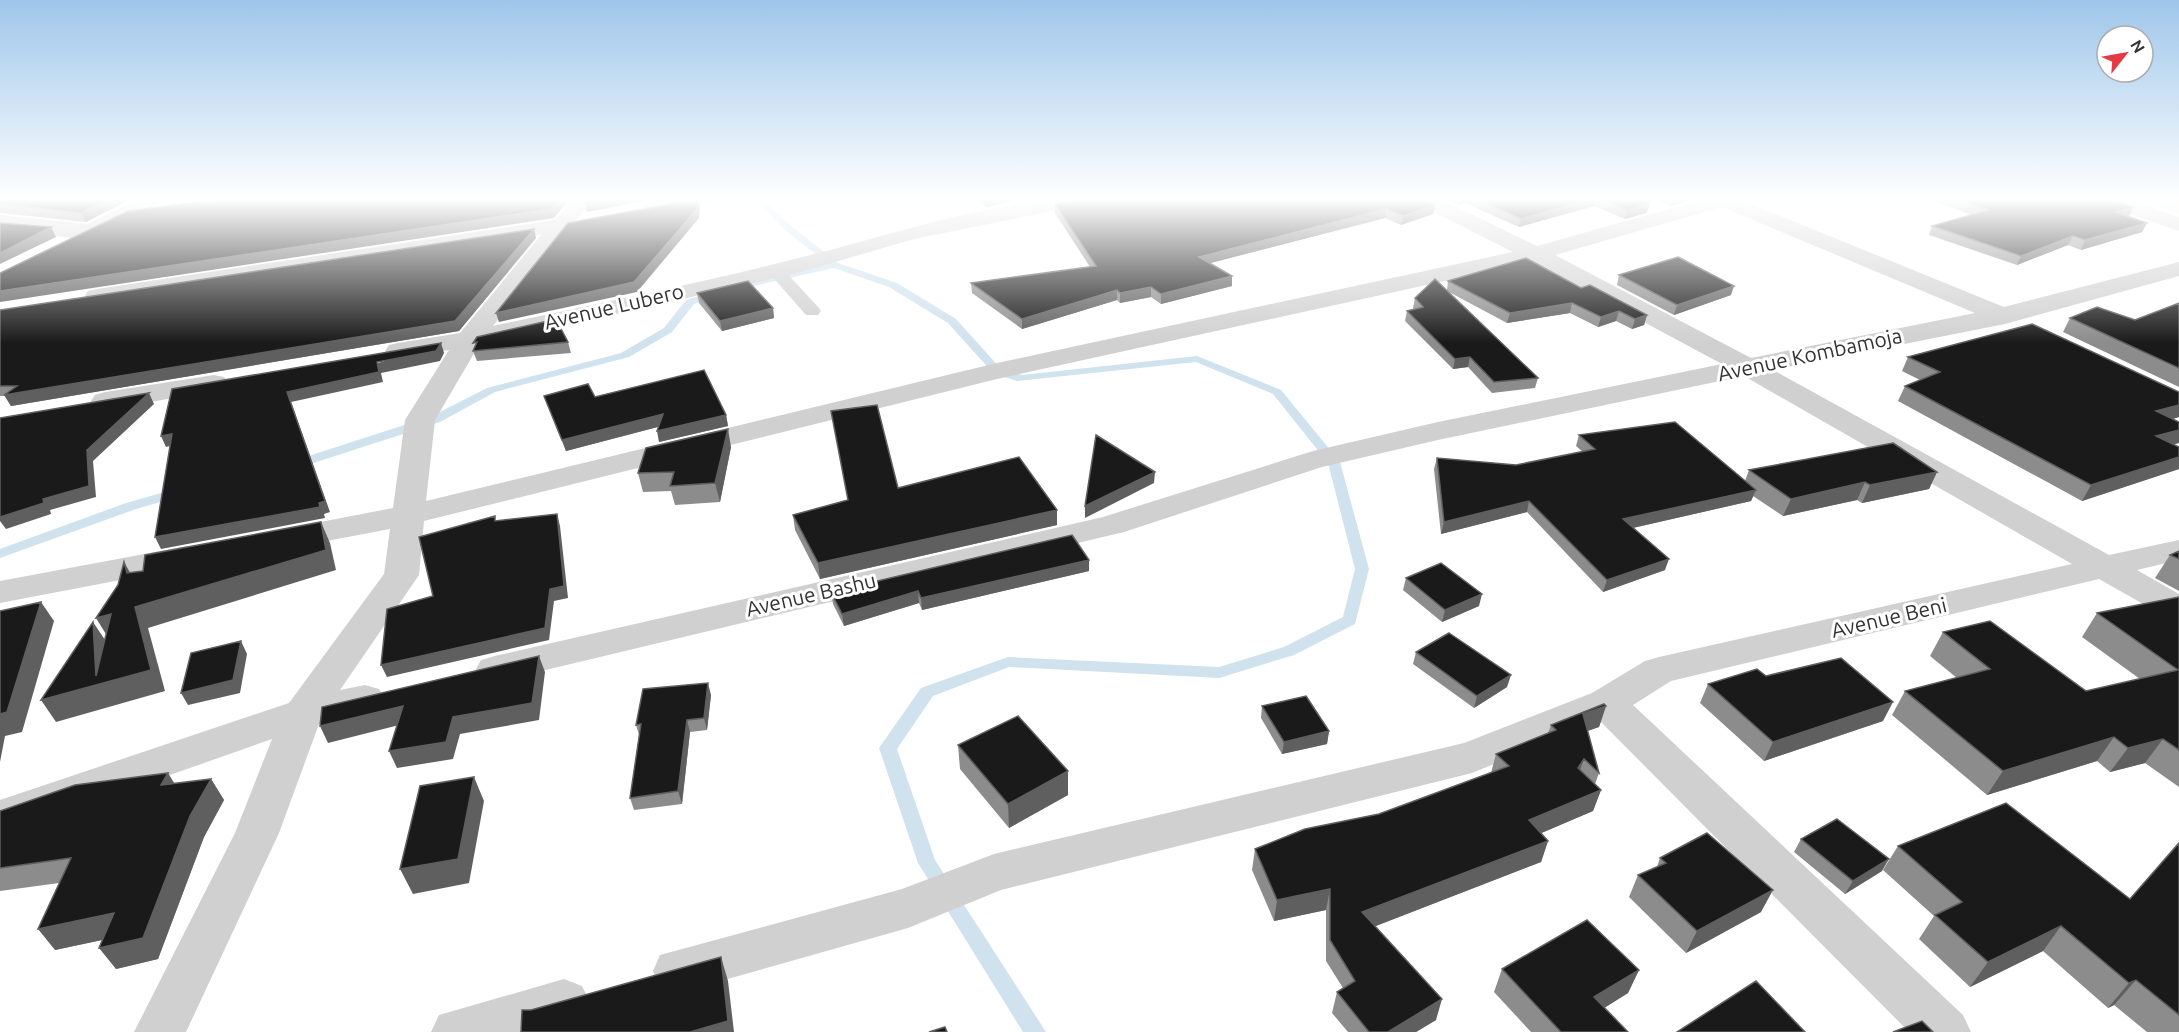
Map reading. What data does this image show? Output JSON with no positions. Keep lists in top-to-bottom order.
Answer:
{
  "streets": {
    "street": [
      "Avenue Lubero",
      "Avenue Kombamoja",
      "Avenue Bashu",
      "Avenue Beni"
    ]
  },
  "crossings": [
    ["Avenue Kombamoja", "Avenue Bashu"]
  ],
  "north": "top right"
}
